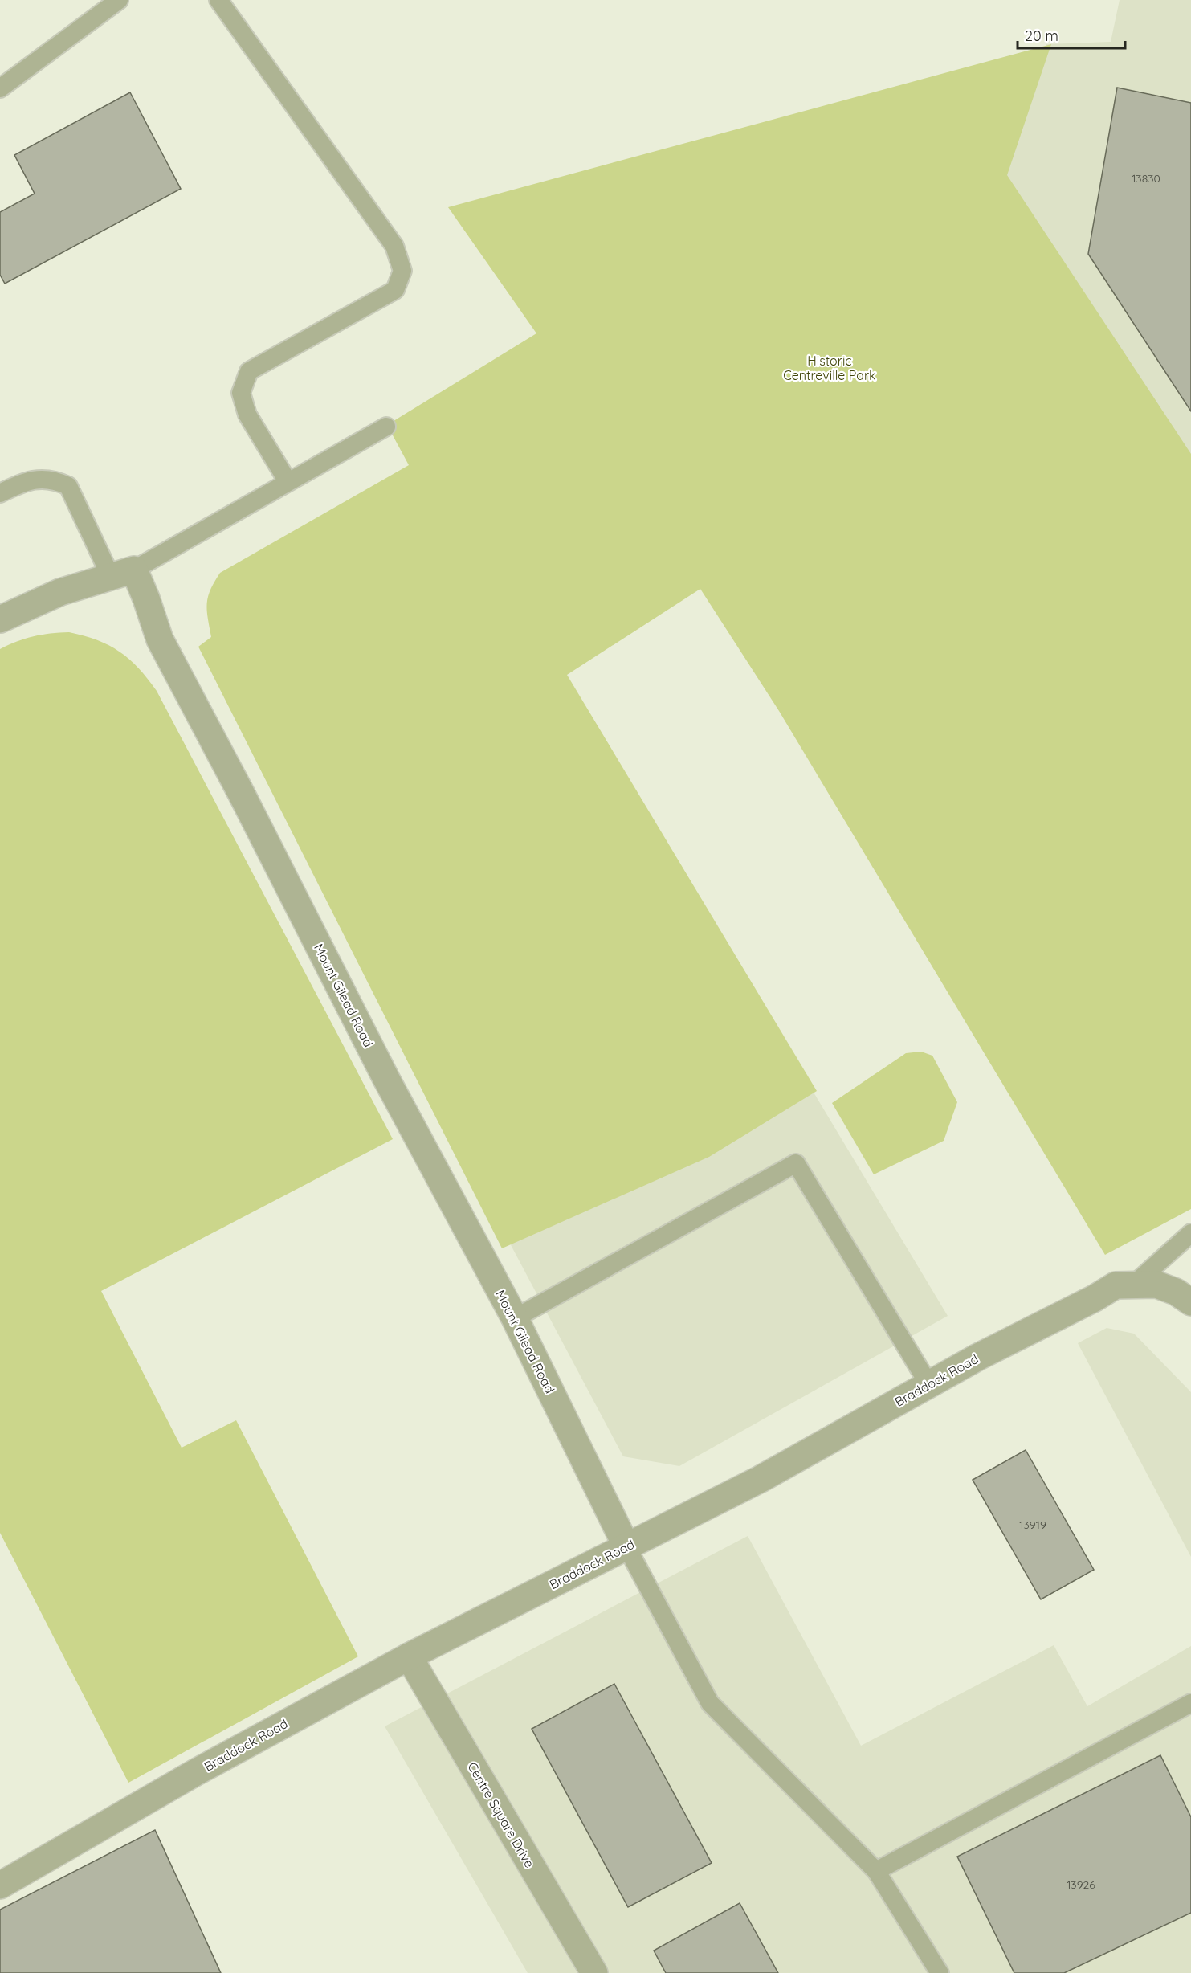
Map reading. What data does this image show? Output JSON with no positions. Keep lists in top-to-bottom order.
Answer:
{
  "streets": {
    "street": ["Mount Gilead Road", "Braddock Road", "Centre Square Drive"]
  },
  "crossings": [
    ["Mount Gilead Road", "Braddock Road"],
    ["Braddock Road", "Centre Square Drive"]
  ],
  "parks": ["Historic Centreville Park"],
  "house_numbers": ["13830", "13919", "13926"],
  "scale_bar": "20 m"
}
